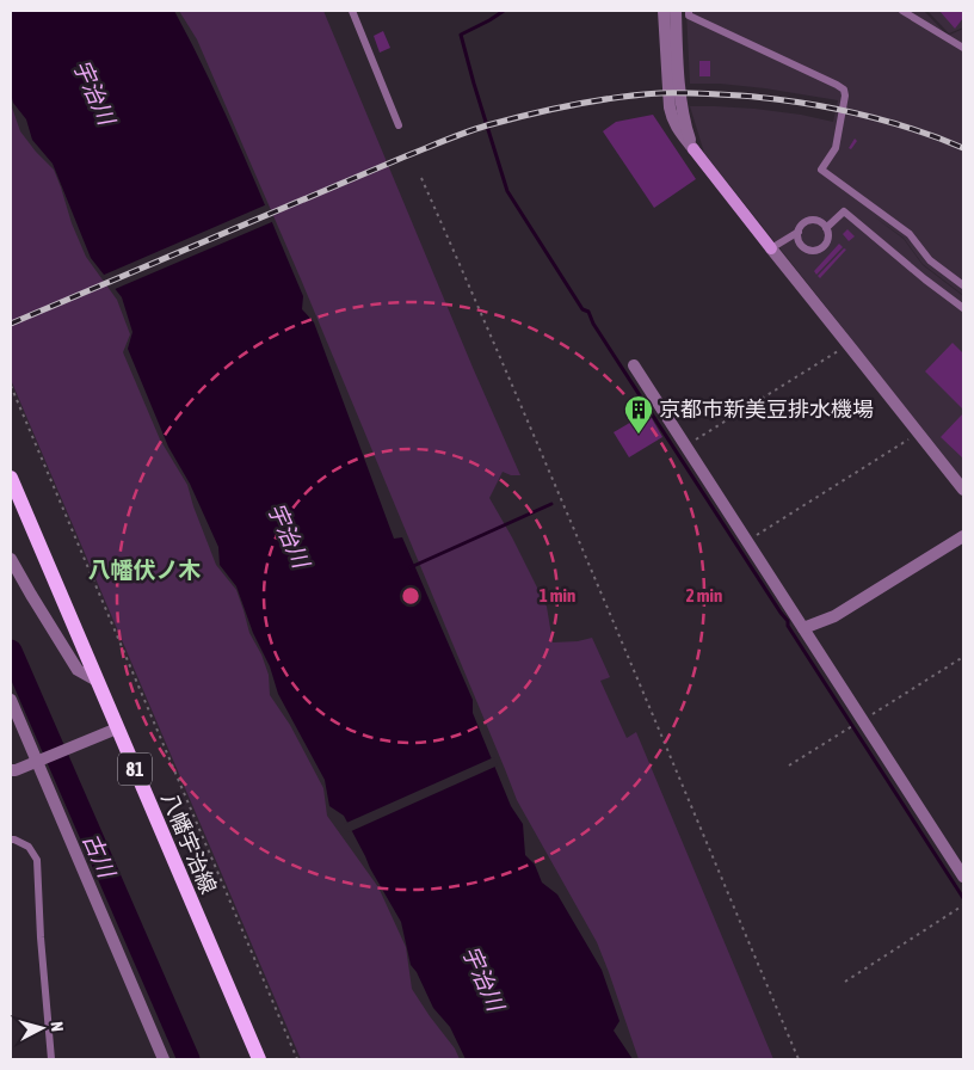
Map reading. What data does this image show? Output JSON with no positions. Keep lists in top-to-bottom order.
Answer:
{
  "streets": {
    "main road": ["81", "八幡宇治線"]
  },
  "districts": ["八幡伏ノ木"],
  "water": ["宇治川", "古川"],
  "places": {
    "building": ["京都市新美豆排水機場"]
  },
  "north": "right",
  "rings": ["1 min", "2 min"]
}
